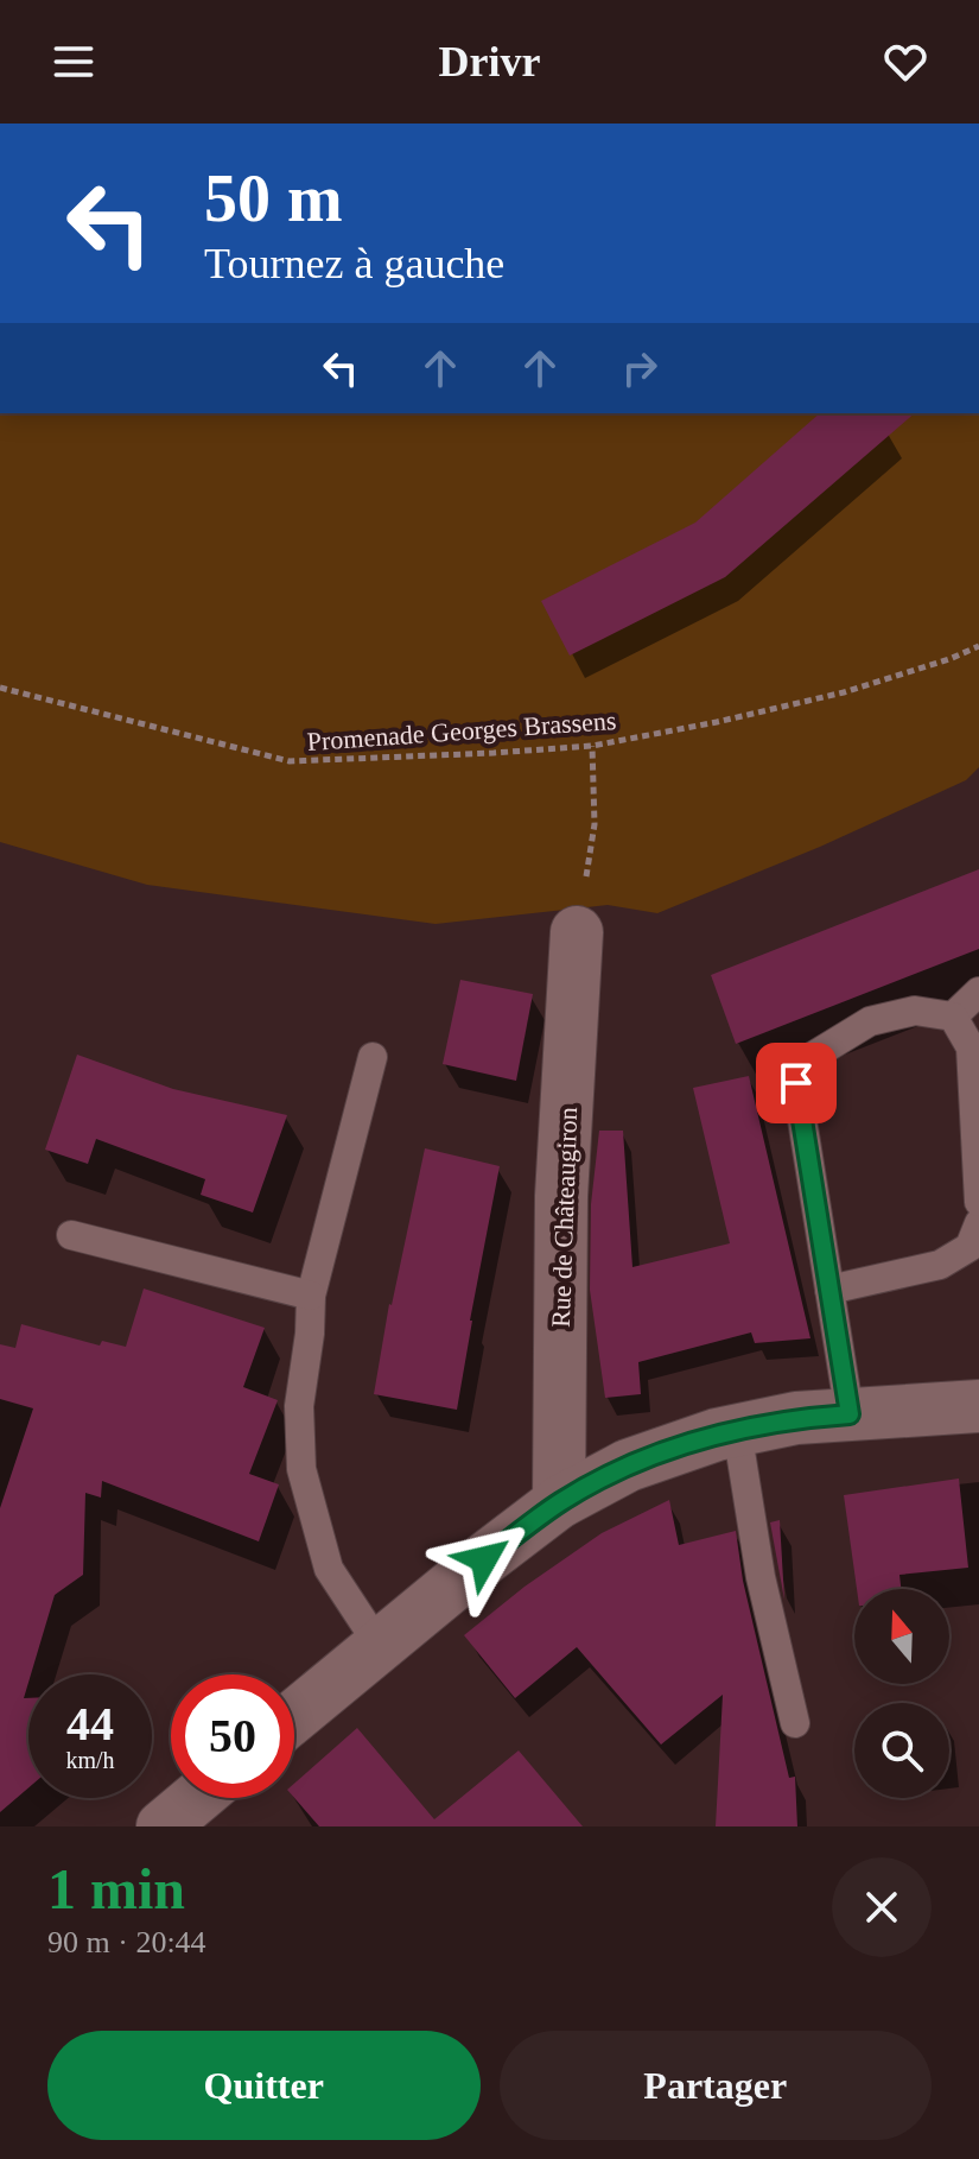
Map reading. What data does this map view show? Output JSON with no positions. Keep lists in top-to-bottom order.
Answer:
{
  "streets": {
    "main road": ["Rue de Châteaugiron"],
    "path": ["Promenade Georges Brassens"]
  },
  "north": "top",
  "page": {
    "header": "Drivr",
    "turn": ["50 m", "Tournez à gauche"],
    "speed": "44 km/h",
    "limit": "50",
    "heading": ["1 min", "90 m · 20:44"],
    "buttons": ["Quitter", "Partager"]
  }
}
